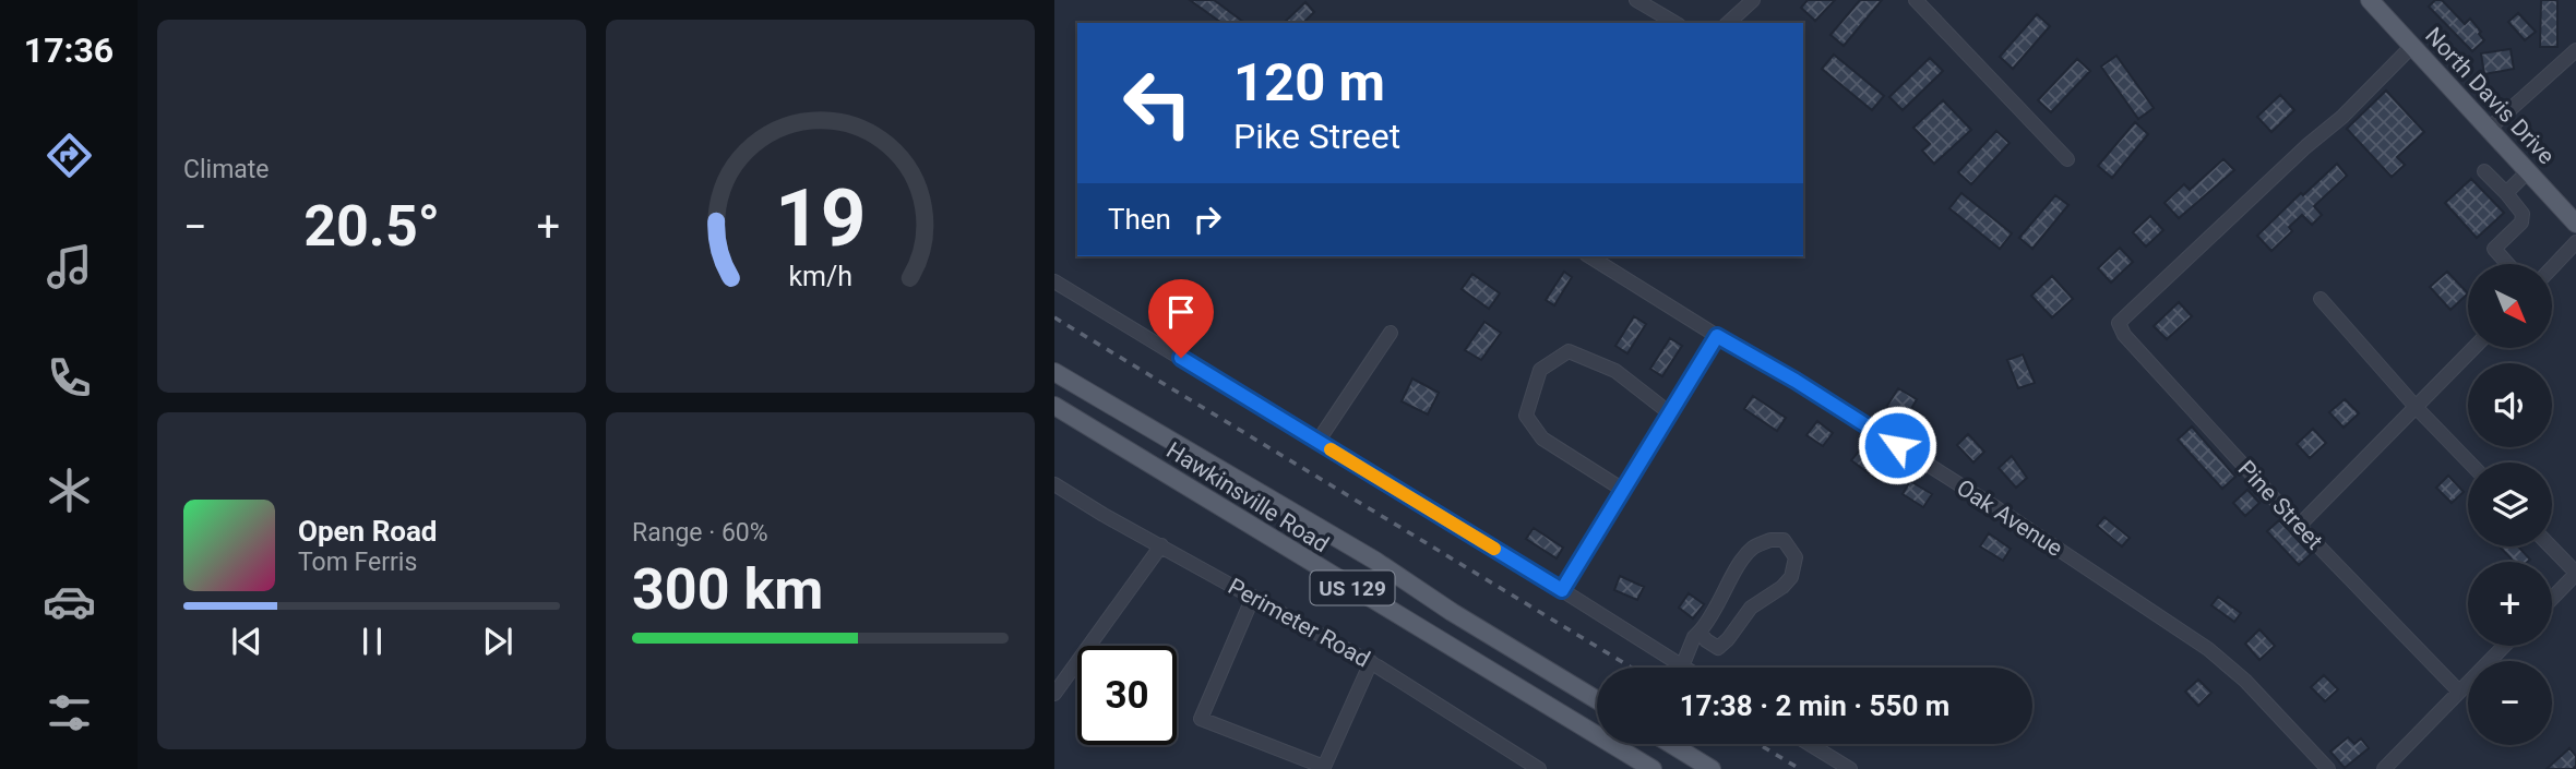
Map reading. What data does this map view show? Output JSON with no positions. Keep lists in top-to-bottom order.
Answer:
{
  "streets": {
    "main road": ["North Davis Drive", "Hawkinsville Road", "US 129"],
    "street": ["Pine Street", "Oak Avenue", "Perimeter Road"]
  },
  "crossings": [
    ["North Davis Drive", "Pine Street"]
  ],
  "north": "bottom right",
  "page": {
    "tabs": "17:36",
    "tile": [
      "Climate",
      ["Range · 60%", "300 km"]
    ],
    "turn": ["120 m", "Pike Street"],
    "then": "Then",
    "heat": ["−", "20.5°", "+"],
    "map_buttons": ["+", "−"],
    "song": ["Open Road", "Tom Ferris"],
    "limit": "30",
    "trip": "17:38 · 2 min · 550 m",
    "gauge": ["19", "km/h"]
  }
}
